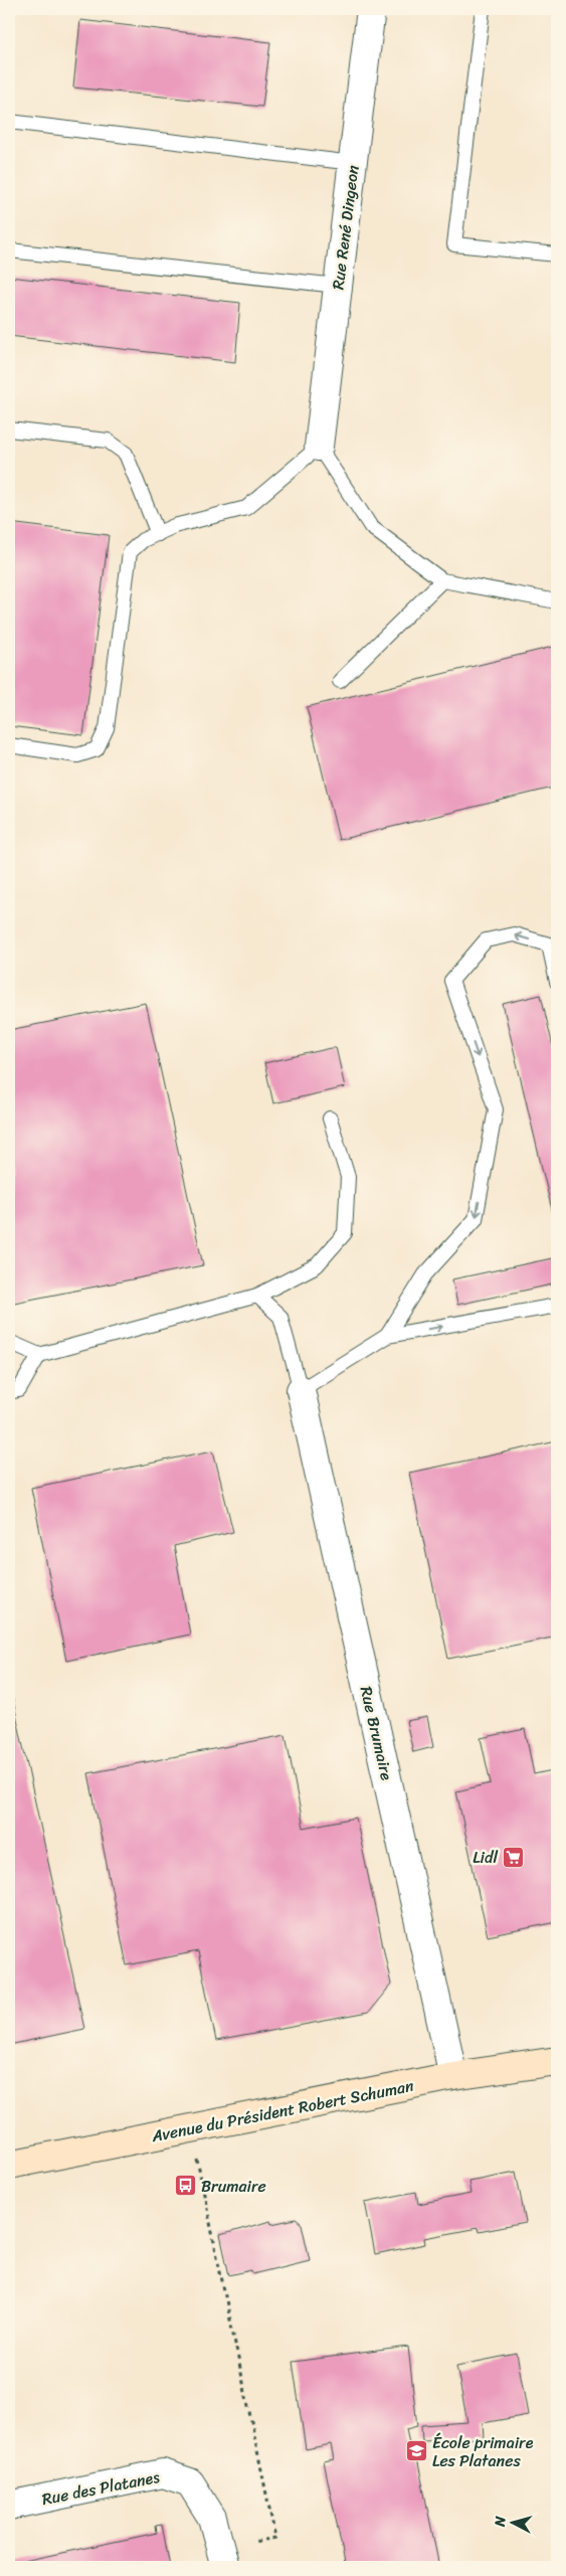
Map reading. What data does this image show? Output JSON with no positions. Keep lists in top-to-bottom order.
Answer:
{
  "streets": {
    "street": [
      "Rue René Dingeon",
      "Rue Brumaire",
      "Avenue du Président Robert Schuman",
      "Rue des Platanes"
    ]
  },
  "crossings": [
    ["Rue Brumaire", "Avenue du Président Robert Schuman"]
  ],
  "places": {
    "supermarket": ["Lidl"],
    "bus stop": ["Brumaire"],
    "school or university": ["École primaire Les Platanes"]
  },
  "north": "left"
}
